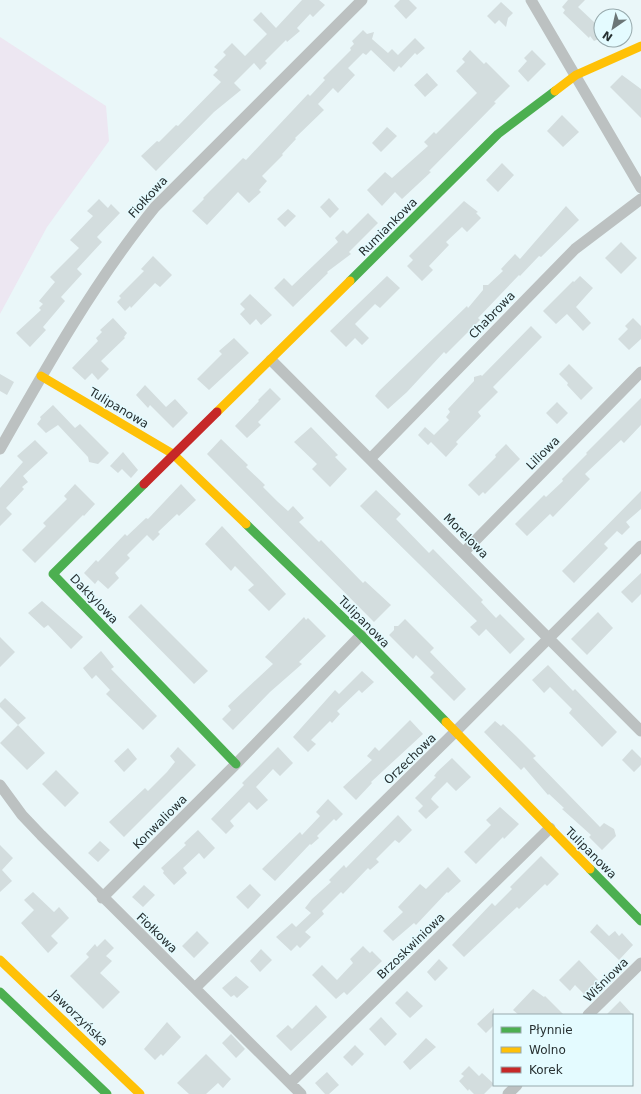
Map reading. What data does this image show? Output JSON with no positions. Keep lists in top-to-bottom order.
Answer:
{
  "streets": {
    "street": [
      "Fiołkowa",
      "Rumiankowa",
      "Chabrowa",
      "Tulipanowa",
      "Liliowa",
      "Morelowa",
      "Daktylowa",
      "Orzechowa",
      "Konwaliowa",
      "Brzoskwiniowa",
      "Wiśniowa",
      "Jaworzyńska"
    ]
  },
  "crossings": [
    ["Fiołkowa", "Tulipanowa"],
    ["Fiołkowa", "Orzechowa"],
    ["Fiołkowa", "Konwaliowa"],
    ["Fiołkowa", "Brzoskwiniowa"],
    ["Rumiankowa", "Tulipanowa"],
    ["Rumiankowa", "Morelowa"],
    ["Rumiankowa", "Daktylowa"],
    ["Chabrowa", "Morelowa"],
    ["Tulipanowa", "Daktylowa"],
    ["Tulipanowa", "Orzechowa"],
    ["Tulipanowa", "Konwaliowa"],
    ["Tulipanowa", "Brzoskwiniowa"],
    ["Liliowa", "Morelowa"],
    ["Morelowa", "Orzechowa"],
    ["Daktylowa", "Konwaliowa"]
  ],
  "legend": ["Płynnie", "Wolno", "Korek"],
  "north": "bottom left"
}
